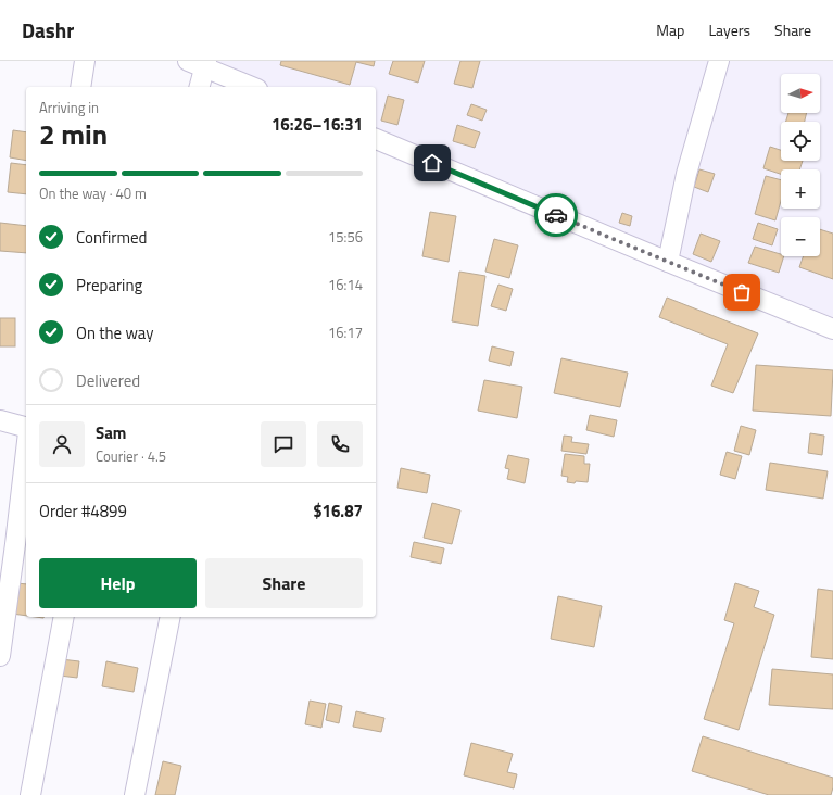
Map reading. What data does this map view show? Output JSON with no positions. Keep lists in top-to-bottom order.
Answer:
{
  "north": "right",
  "page": {
    "header": "Dashr",
    "nav": ["Map", "Layers", "Share"],
    "map_buttons": ["+", "−"],
    "heading": ["2 min", "Arriving in", "16:26–16:31"],
    "panel": [
      "Sam",
      "Courier · 4.5",
      "Order #4899",
      "$16.87"
    ],
    "bar": "On the way · 40 m",
    "list": [
      ["Confirmed", "15:56"],
      ["Preparing", "16:14"],
      ["On the way", "16:17"],
      "Delivered"
    ],
    "buttons": ["Help", "Share"]
  }
}
